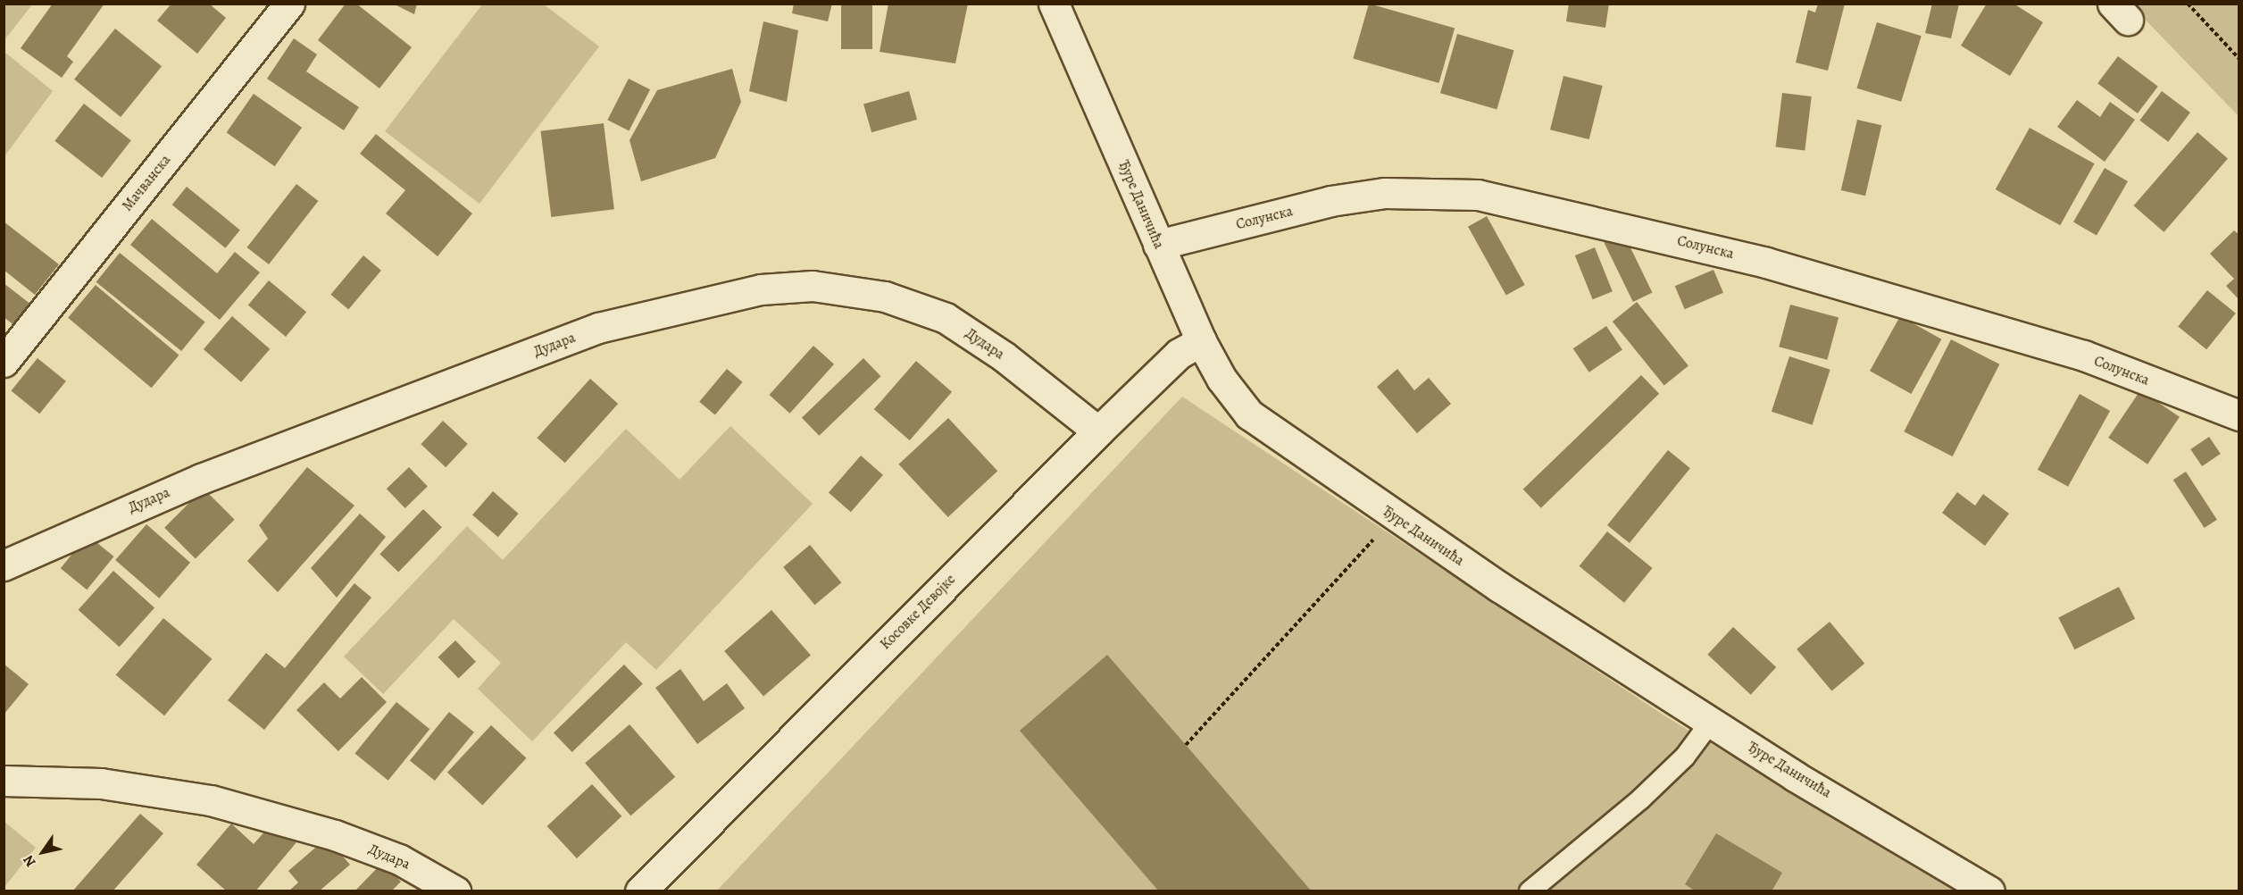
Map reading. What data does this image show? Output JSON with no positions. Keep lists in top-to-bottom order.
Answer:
{
  "streets": {
    "street": [
      "Мачванска",
      "Ђуре Даничића",
      "Солунска",
      "Дудара",
      "Косовке Девојке"
    ]
  },
  "crossings": [
    ["Ђуре Даничића", "Солунска"],
    ["Ђуре Даничића", "Косовке Девојке"],
    ["Дудара", "Косовке Девојке"]
  ],
  "north": "bottom left"
}
